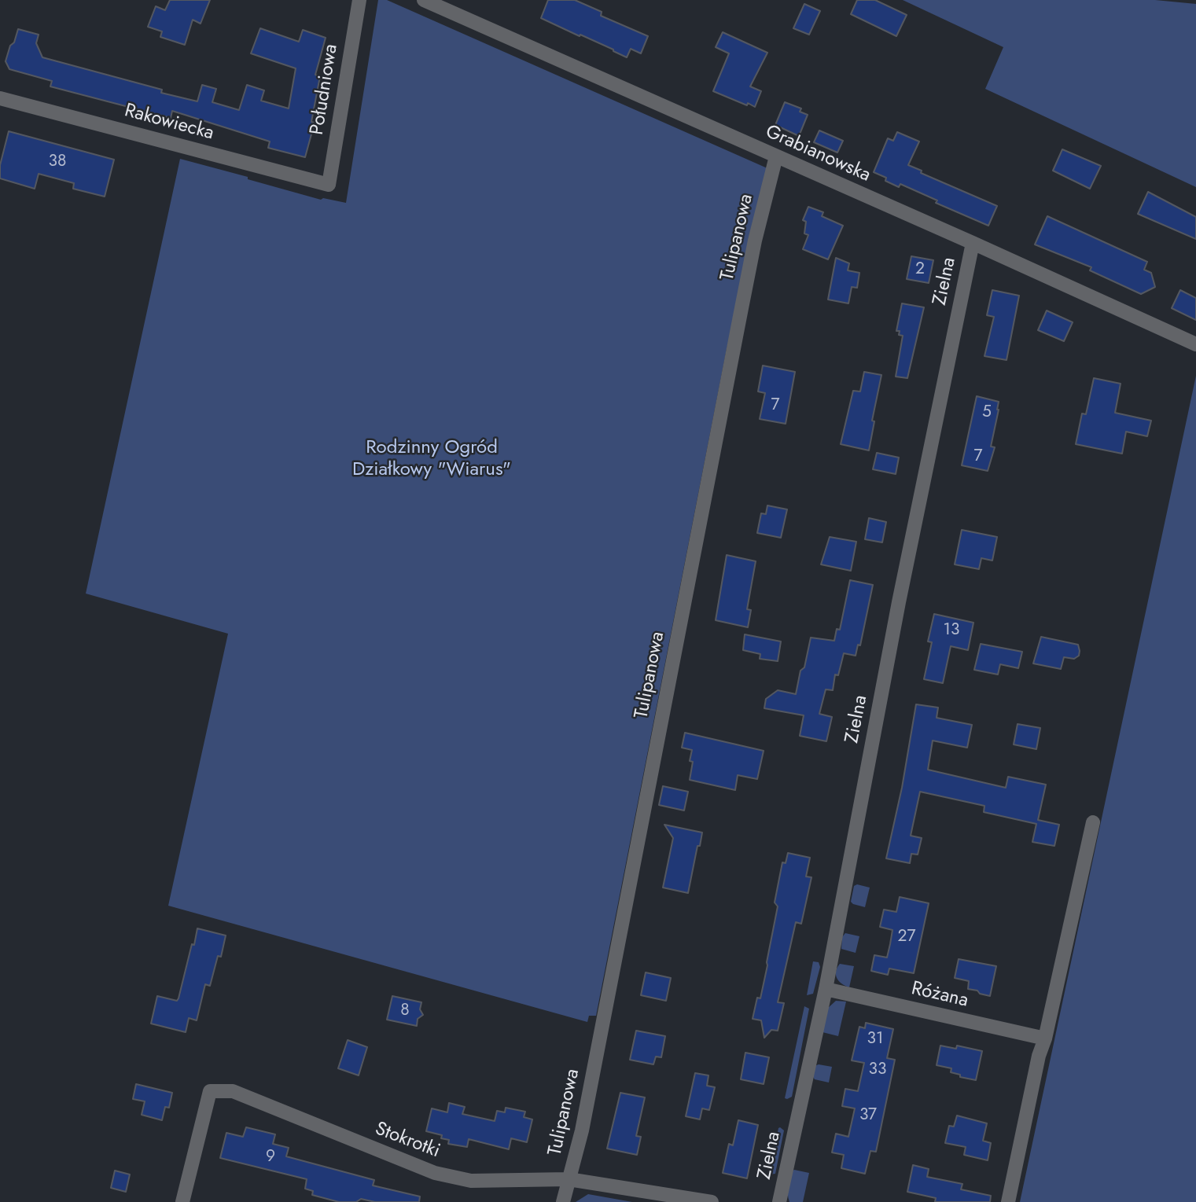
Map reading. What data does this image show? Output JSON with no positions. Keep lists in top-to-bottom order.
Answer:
{
  "streets": {
    "street": [
      "Południowa",
      "Rakowiecka",
      "Grabianowska",
      "Tulipanowa",
      "Zielna",
      "Różana",
      "Stokrotki"
    ]
  },
  "crossings": [
    ["Południowa", "Rakowiecka"],
    ["Grabianowska", "Tulipanowa"],
    ["Grabianowska", "Zielna"],
    ["Tulipanowa", "Stokrotki"],
    ["Zielna", "Różana"]
  ],
  "parks": ["Rodzinny Ogród Działkowy \"Wiarus\""],
  "house_numbers": [
    "38",
    "2",
    "7",
    "5",
    "7",
    "13",
    "27",
    "8",
    "31",
    "33",
    "37",
    "9"
  ]
}
